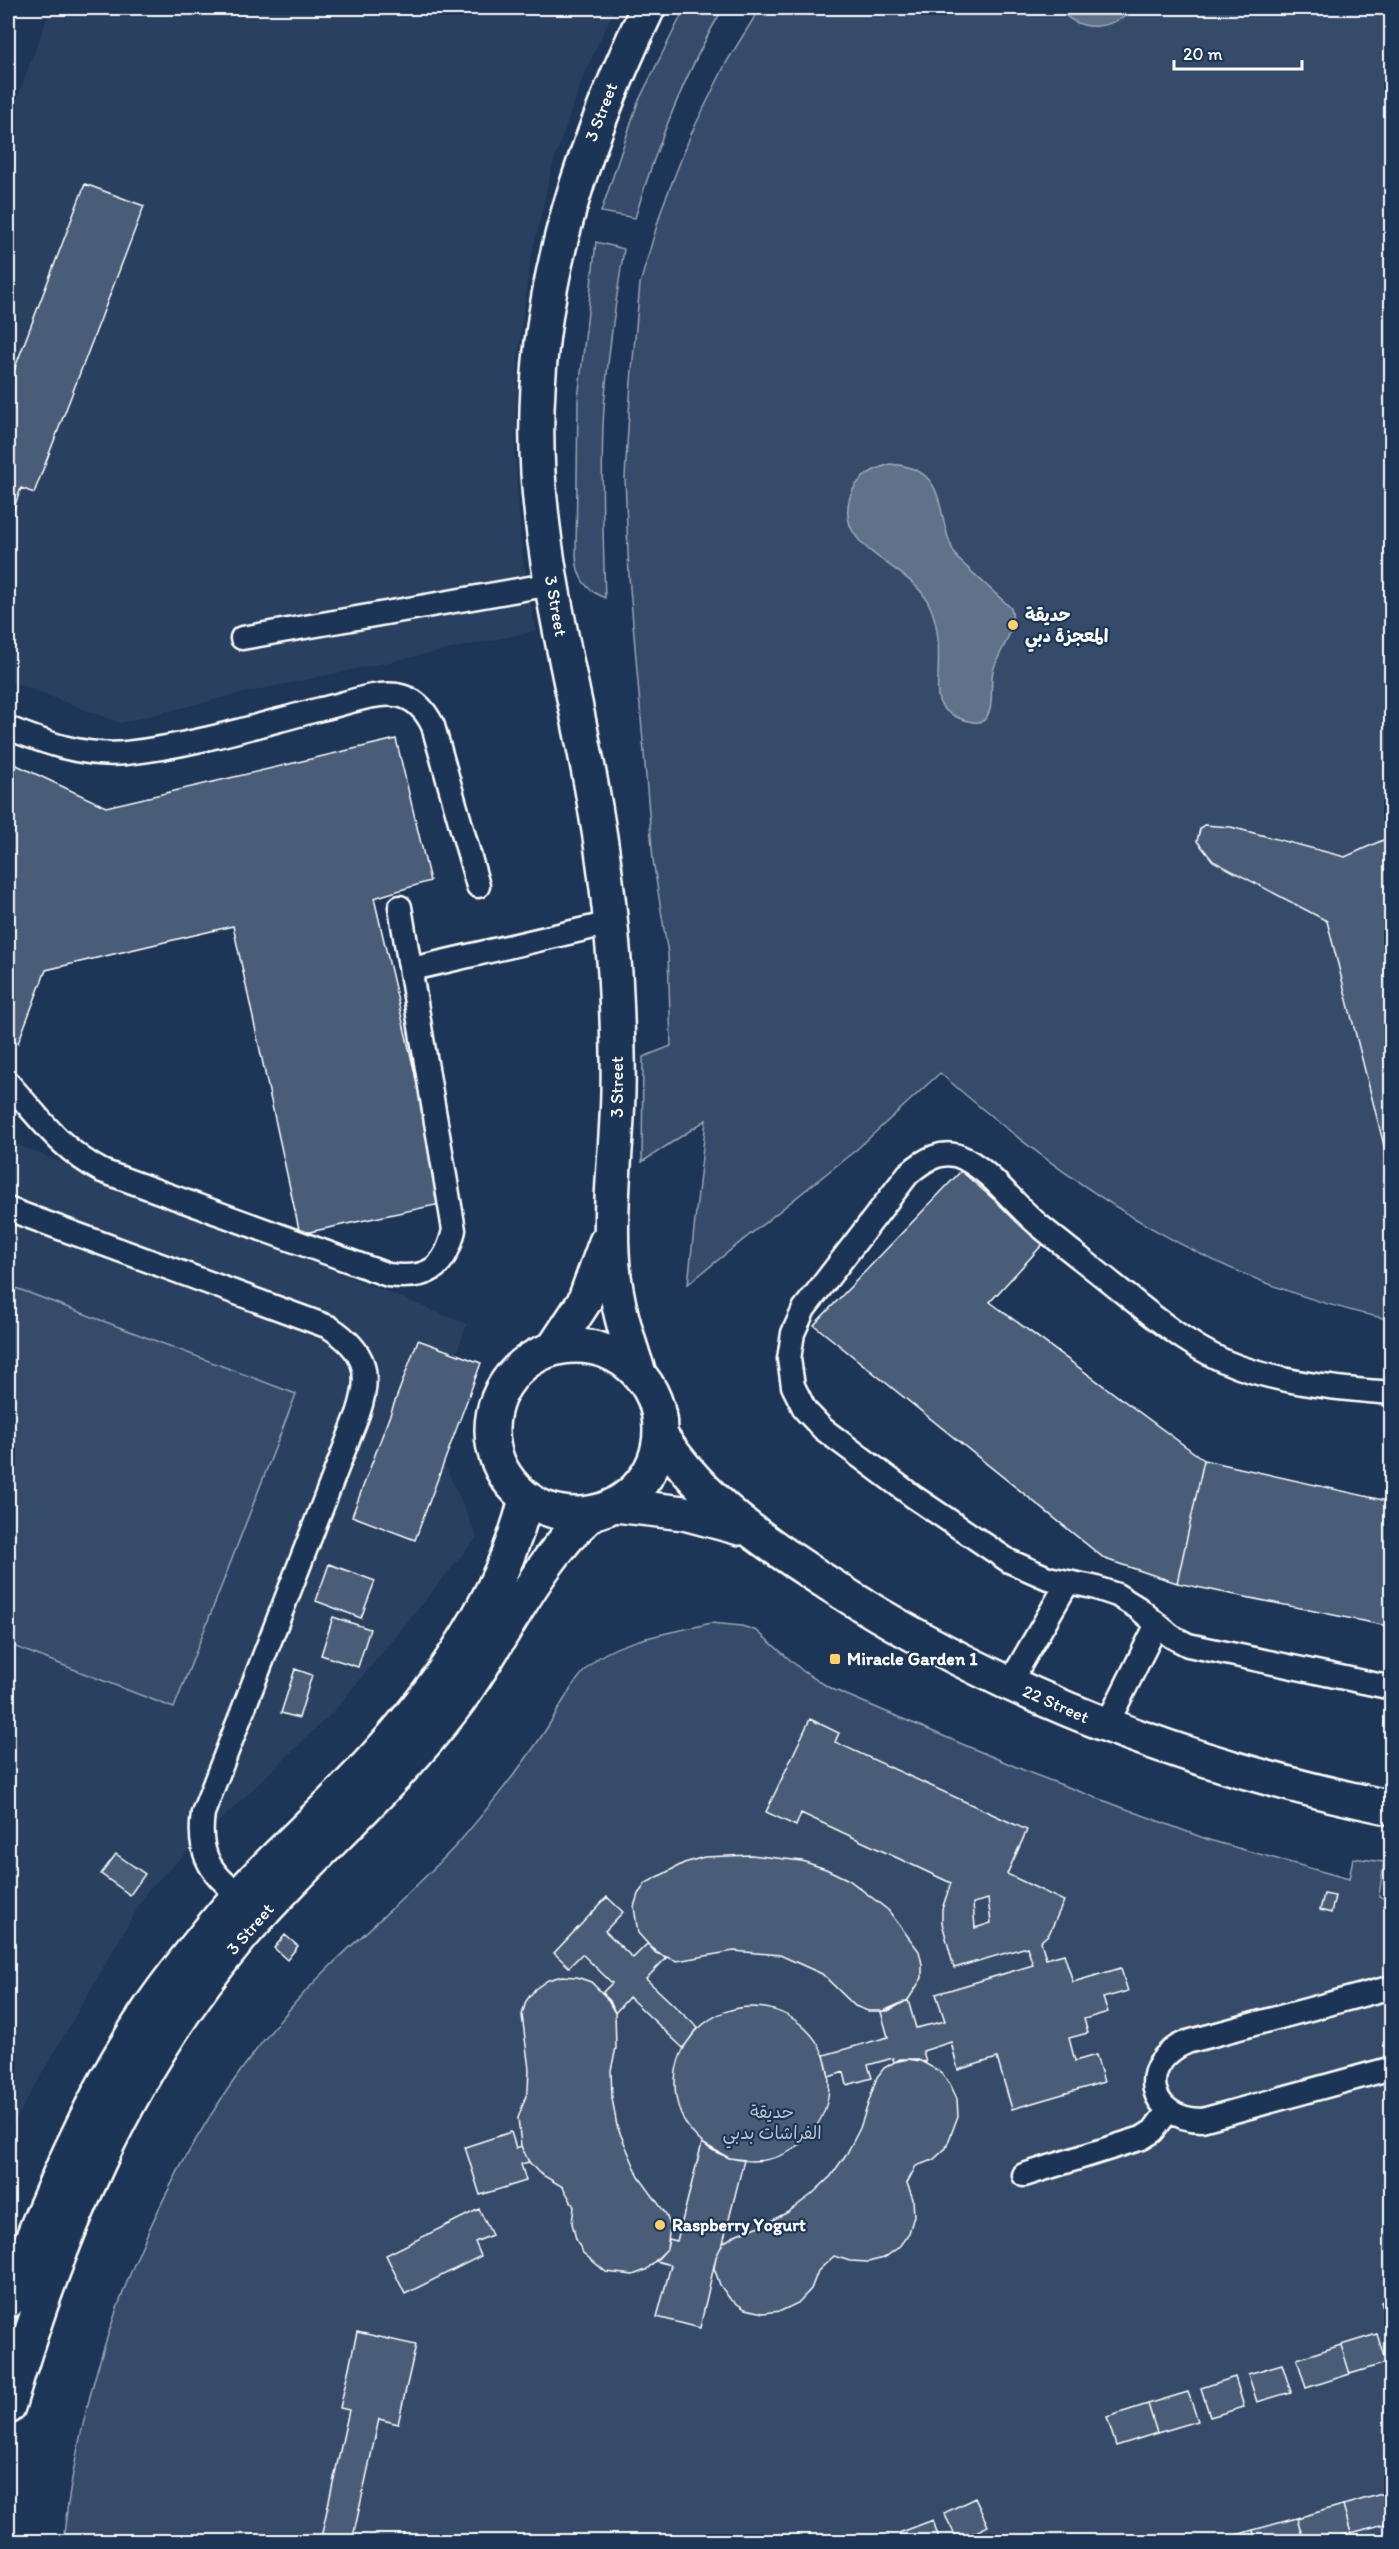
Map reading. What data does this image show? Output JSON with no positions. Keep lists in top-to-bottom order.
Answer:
{
  "streets": {
    "street": ["3 Street", "22 Street"]
  },
  "crossings": [
    ["3 Street", "22 Street"]
  ],
  "parks": ["حديقة الفراشات بدبي"],
  "places": {
    "other": ["حديقة المعجزة دبي", "Raspberry Yogurt"],
    "transit": ["Miracle Garden 1"]
  },
  "scale_bar": "20 m"
}
